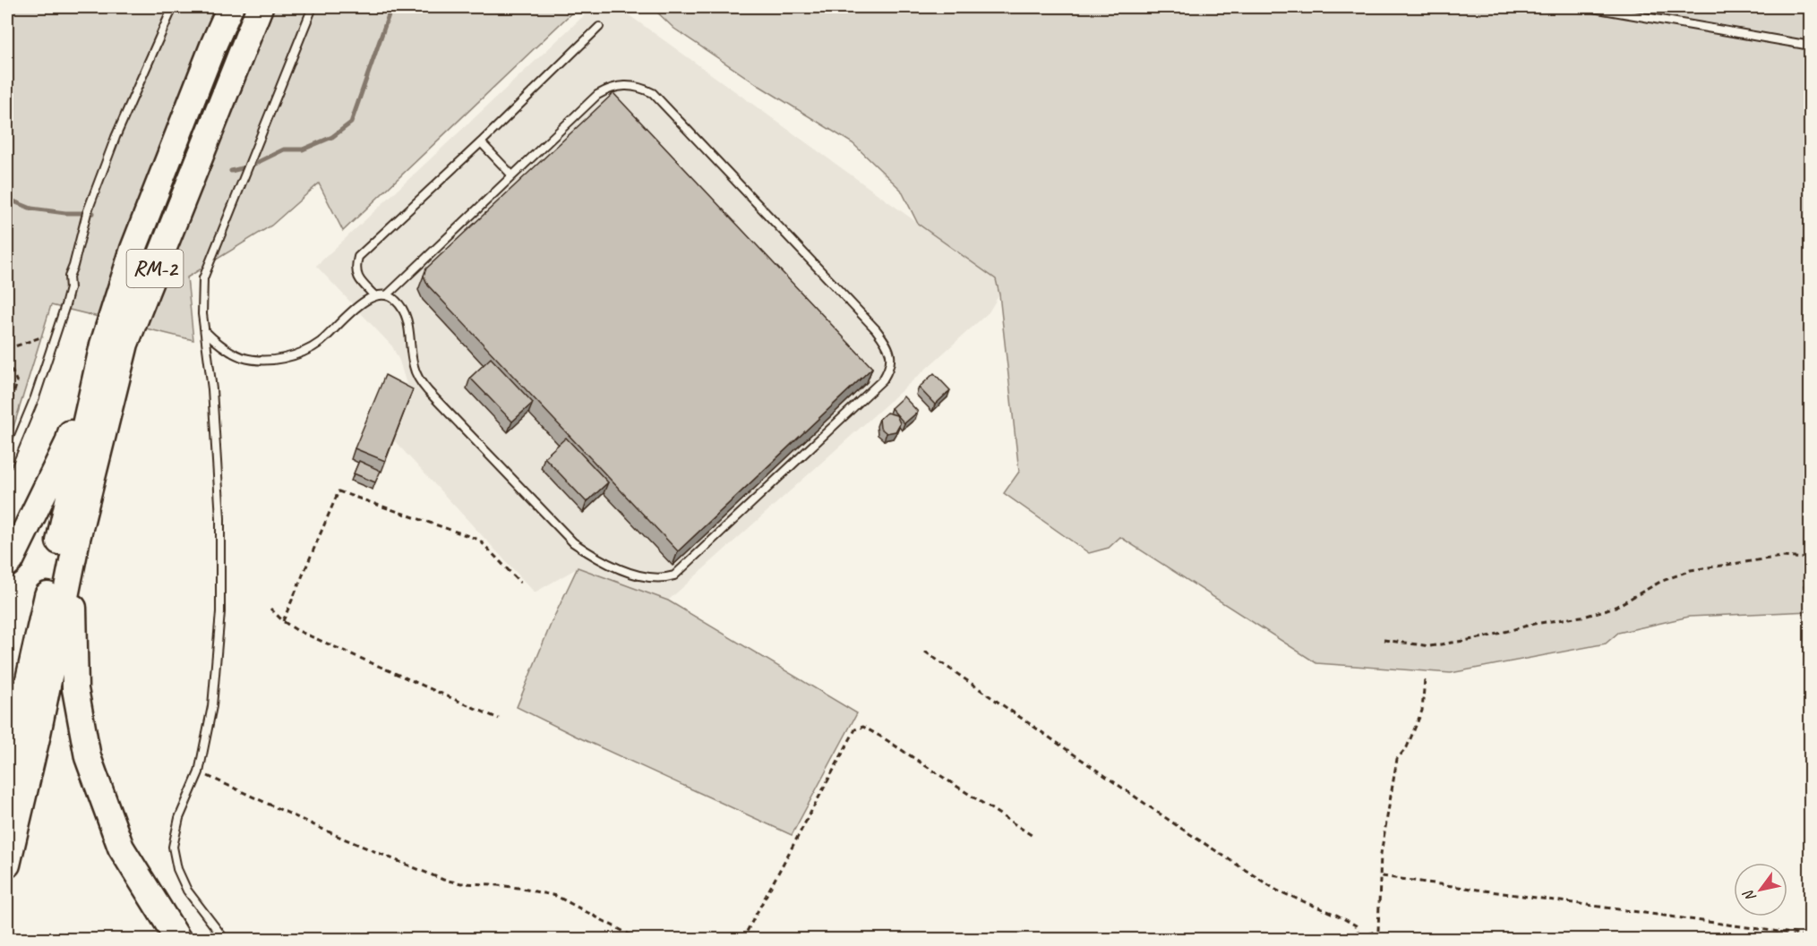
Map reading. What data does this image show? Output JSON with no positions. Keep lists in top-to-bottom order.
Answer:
{
  "streets": {
    "highway": ["RM-2"]
  },
  "north": "bottom left"
}
